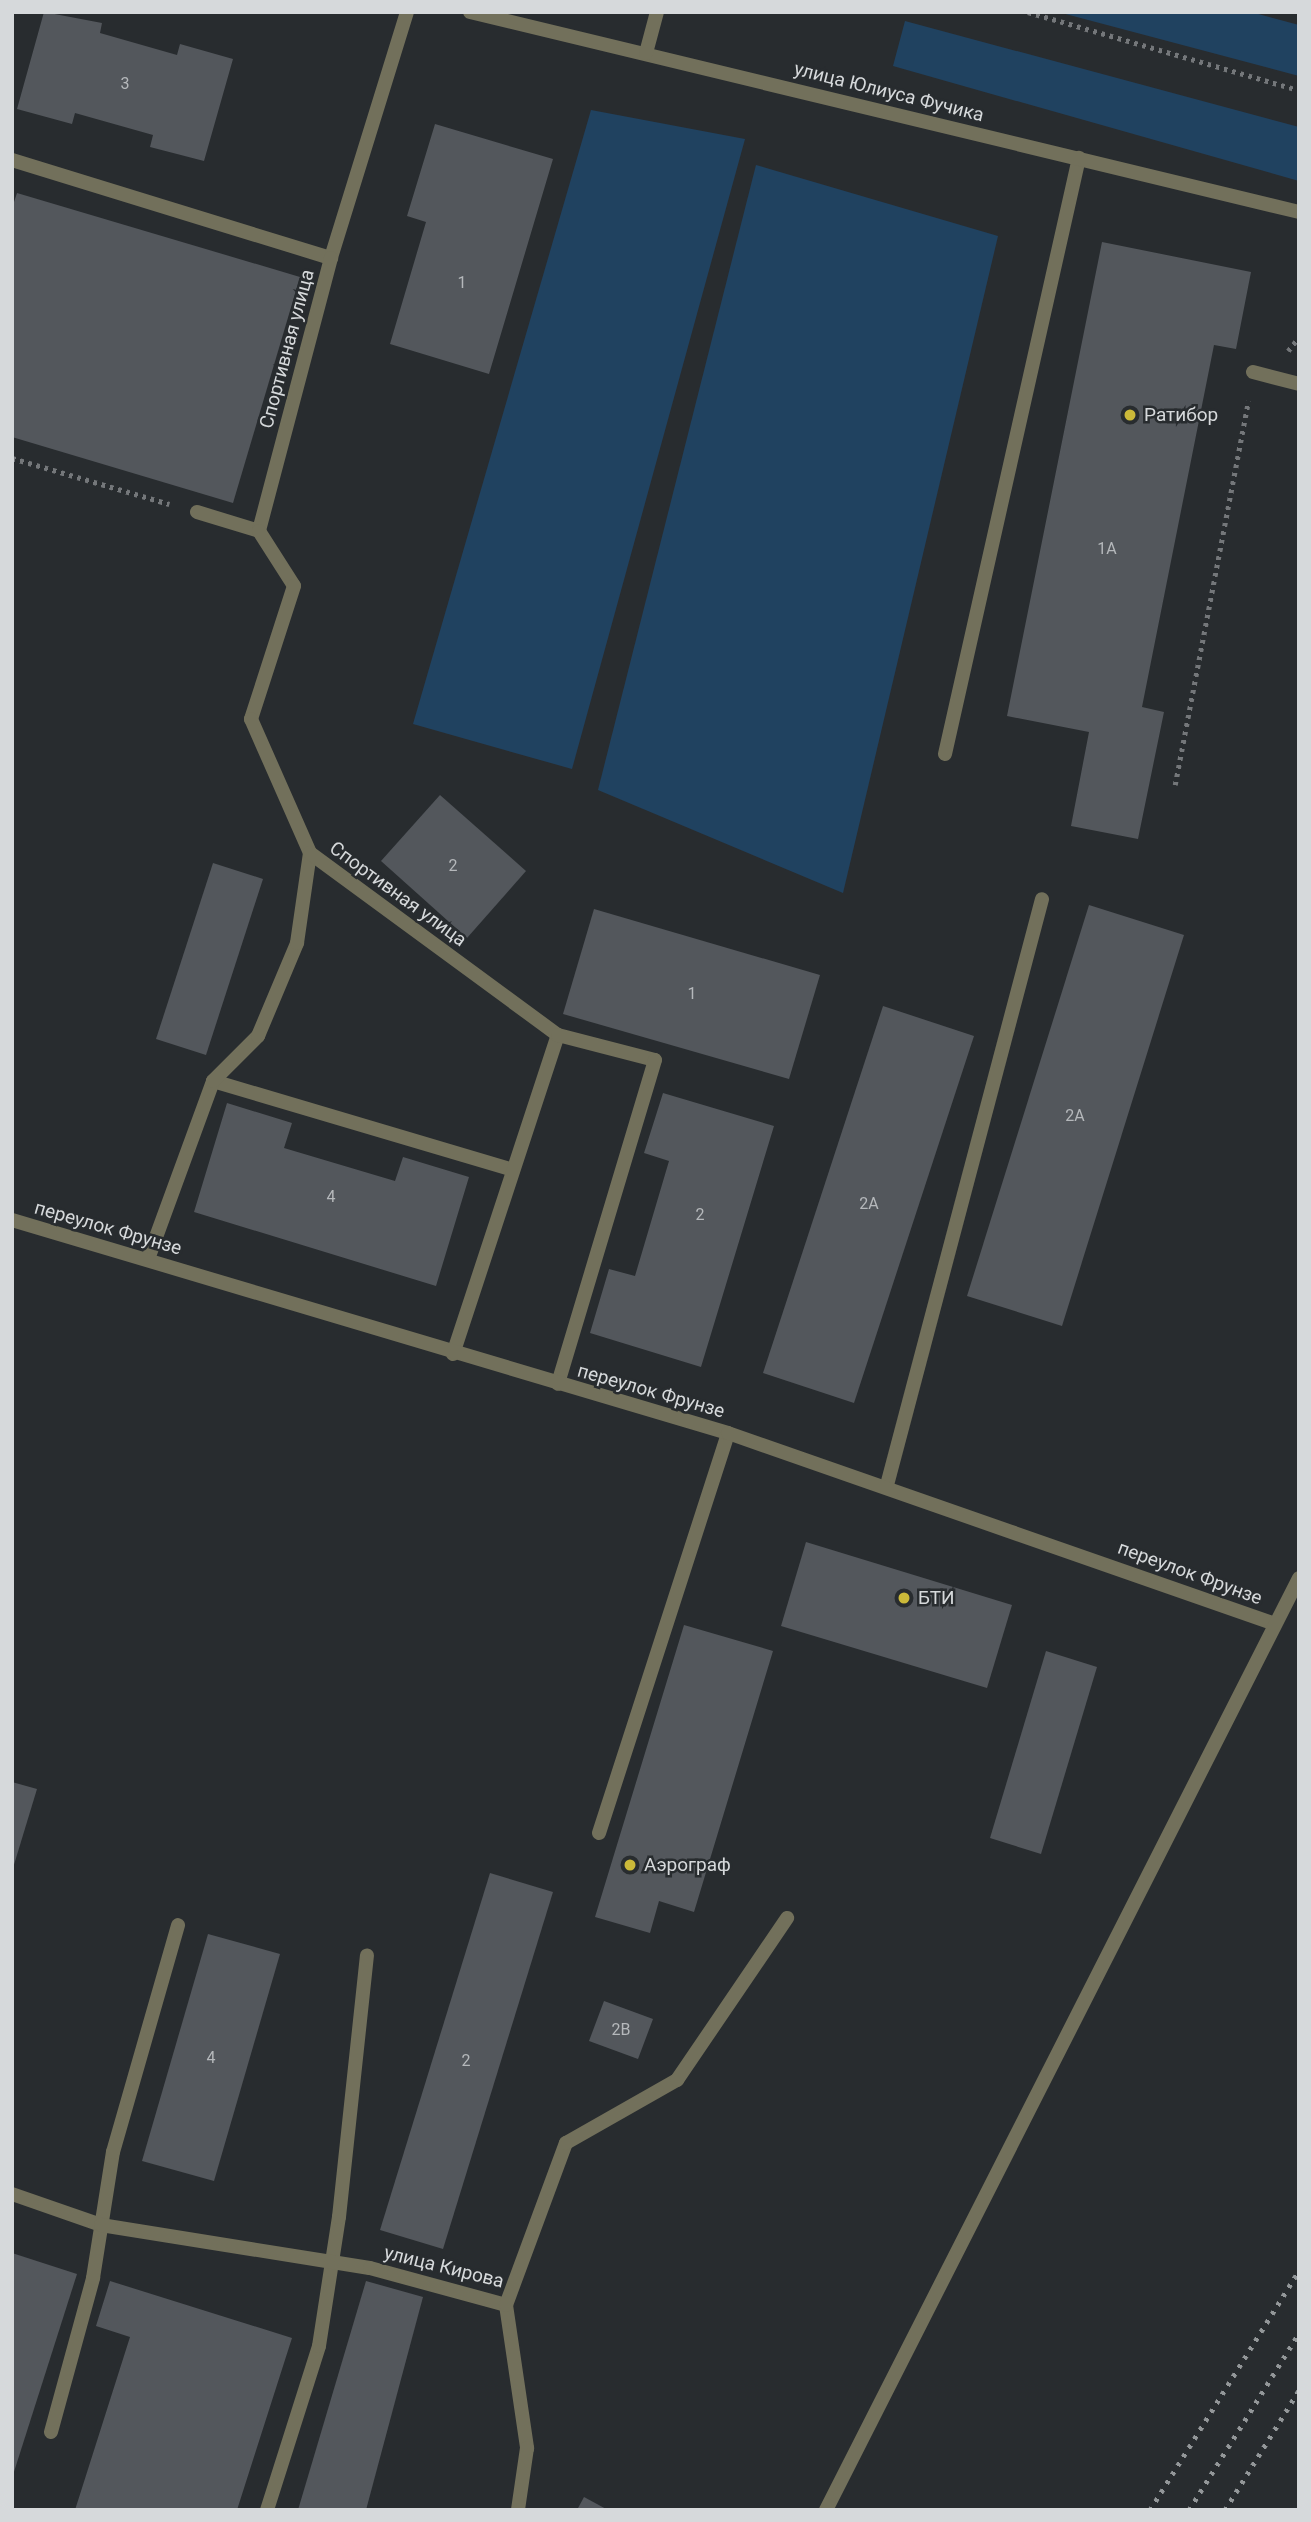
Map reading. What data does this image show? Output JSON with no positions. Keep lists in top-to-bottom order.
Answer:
{
  "streets": {
    "street": [
      "улица Юлиуса Фучика",
      "Спортивная улица",
      "переулок Фрунзе",
      "улица Кирова"
    ]
  },
  "crossings": [
    ["Спортивная улица", "переулок Фрунзе"]
  ],
  "places": ["Ратибор", "БТИ", "Аэрограф"],
  "house_numbers": [
    "3",
    "1",
    "1А",
    "2",
    "1",
    "2А",
    "4",
    "2А",
    "2",
    "2В",
    "4",
    "2"
  ]
}
